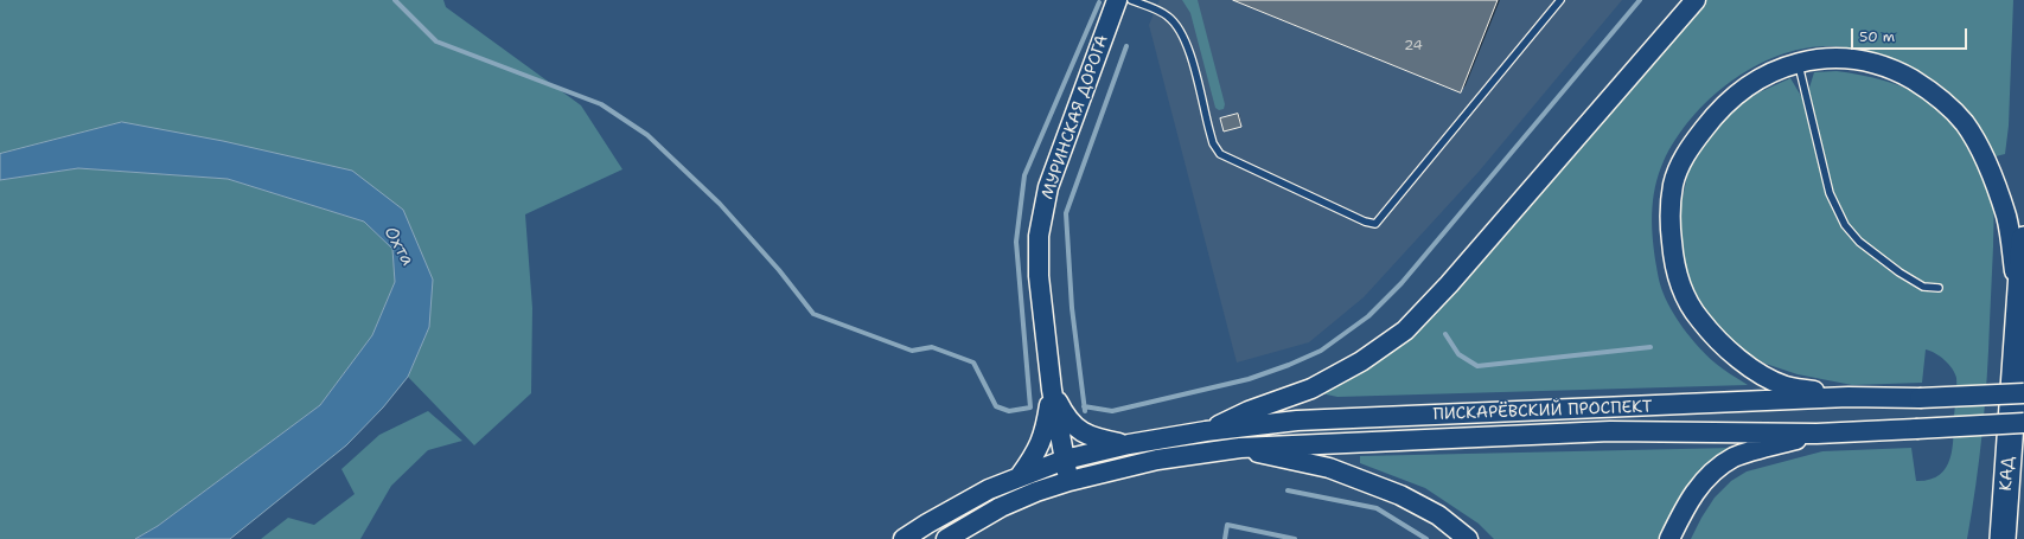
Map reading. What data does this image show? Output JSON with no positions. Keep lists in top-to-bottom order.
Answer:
{
  "streets": {
    "highway": ["КАД"],
    "street": ["МУРИНСКАЯ ДОРОГА", "ПИСКАРЁВСКИЙ ПРОСПЕКТ"]
  },
  "crossings": [
    ["МУРИНСКАЯ ДОРОГА", "ПИСКАРЁВСКИЙ ПРОСПЕКТ"]
  ],
  "water": ["Охта"],
  "house_numbers": ["24"],
  "scale_bar": "50 m"
}
